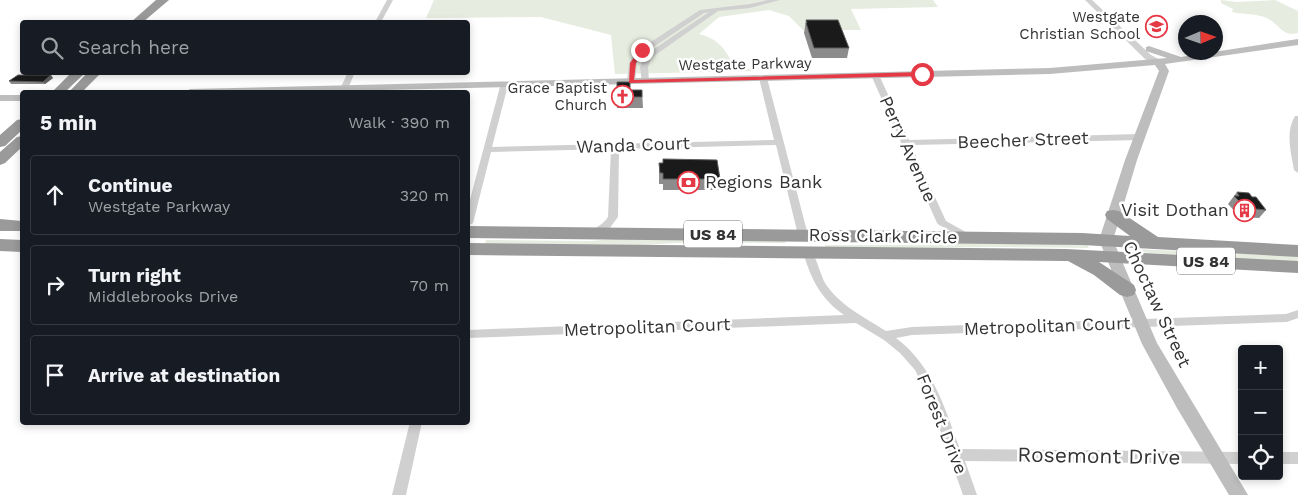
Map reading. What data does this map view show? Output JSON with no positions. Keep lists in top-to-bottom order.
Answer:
{
  "streets": {
    "highway": ["US 84", "Ross Clark Circle"],
    "main road": ["Westgate Parkway", "Choctaw Street"],
    "street": [
      "Beecher Street",
      "Wanda Court",
      "Perry Avenue",
      "Metropolitan Court",
      "Forest Drive",
      "Rosemont Drive"
    ]
  },
  "crossings": [
    ["Westgate Parkway", "Perry Avenue"],
    ["Westgate Parkway", "Choctaw Street"],
    ["Beecher Street", "Perry Avenue"],
    ["Beecher Street", "Choctaw Street"],
    ["Perry Avenue", "Ross Clark Circle"],
    ["Ross Clark Circle", "Choctaw Street"],
    ["Ross Clark Circle", "Forest Drive"],
    ["Choctaw Street", "Metropolitan Court"],
    ["Choctaw Street", "Rosemont Drive"],
    ["Metropolitan Court", "Forest Drive"],
    ["Forest Drive", "Rosemont Drive"]
  ],
  "places": {
    "school or university": ["Westgate Christian School"],
    "church": ["Grace Baptist Church"],
    "bank": ["Regions Bank"],
    "building": ["Visit Dothan"]
  },
  "north": "right",
  "page": {
    "search": "Search here",
    "heading": ["5 min", "Walk · 390 m"],
    "list": [
      ["Continue", "Westgate Parkway", "320 m"],
      ["Turn right", "Middlebrooks Drive", "70 m"],
      "Arrive at destination"
    ],
    "map_buttons": ["+", "−"]
  }
}
